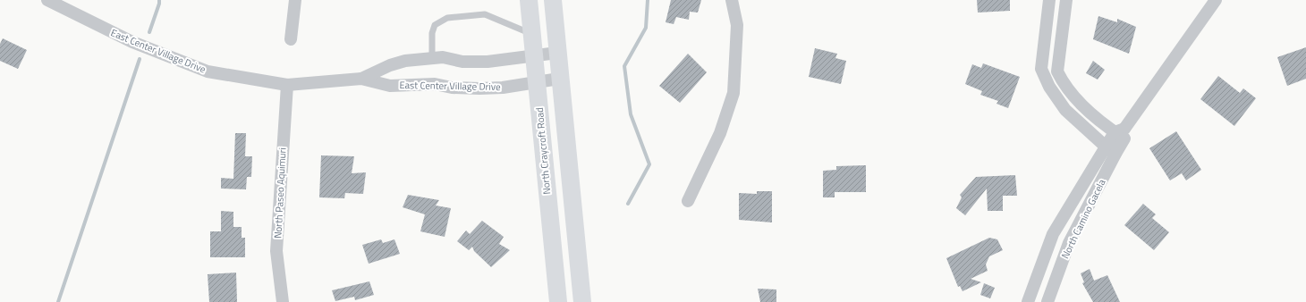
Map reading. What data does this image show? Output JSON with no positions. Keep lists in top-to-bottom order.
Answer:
{
  "streets": {
    "main road": ["North Craycroft Road"],
    "street": ["East Center Village Drive", "North Paseo Aquimuri", "North Camino Gacela"]
  },
  "crossings": [
    ["East Center Village Drive", "North Craycroft Road"],
    ["East Center Village Drive", "North Paseo Aquimuri"]
  ]
}
